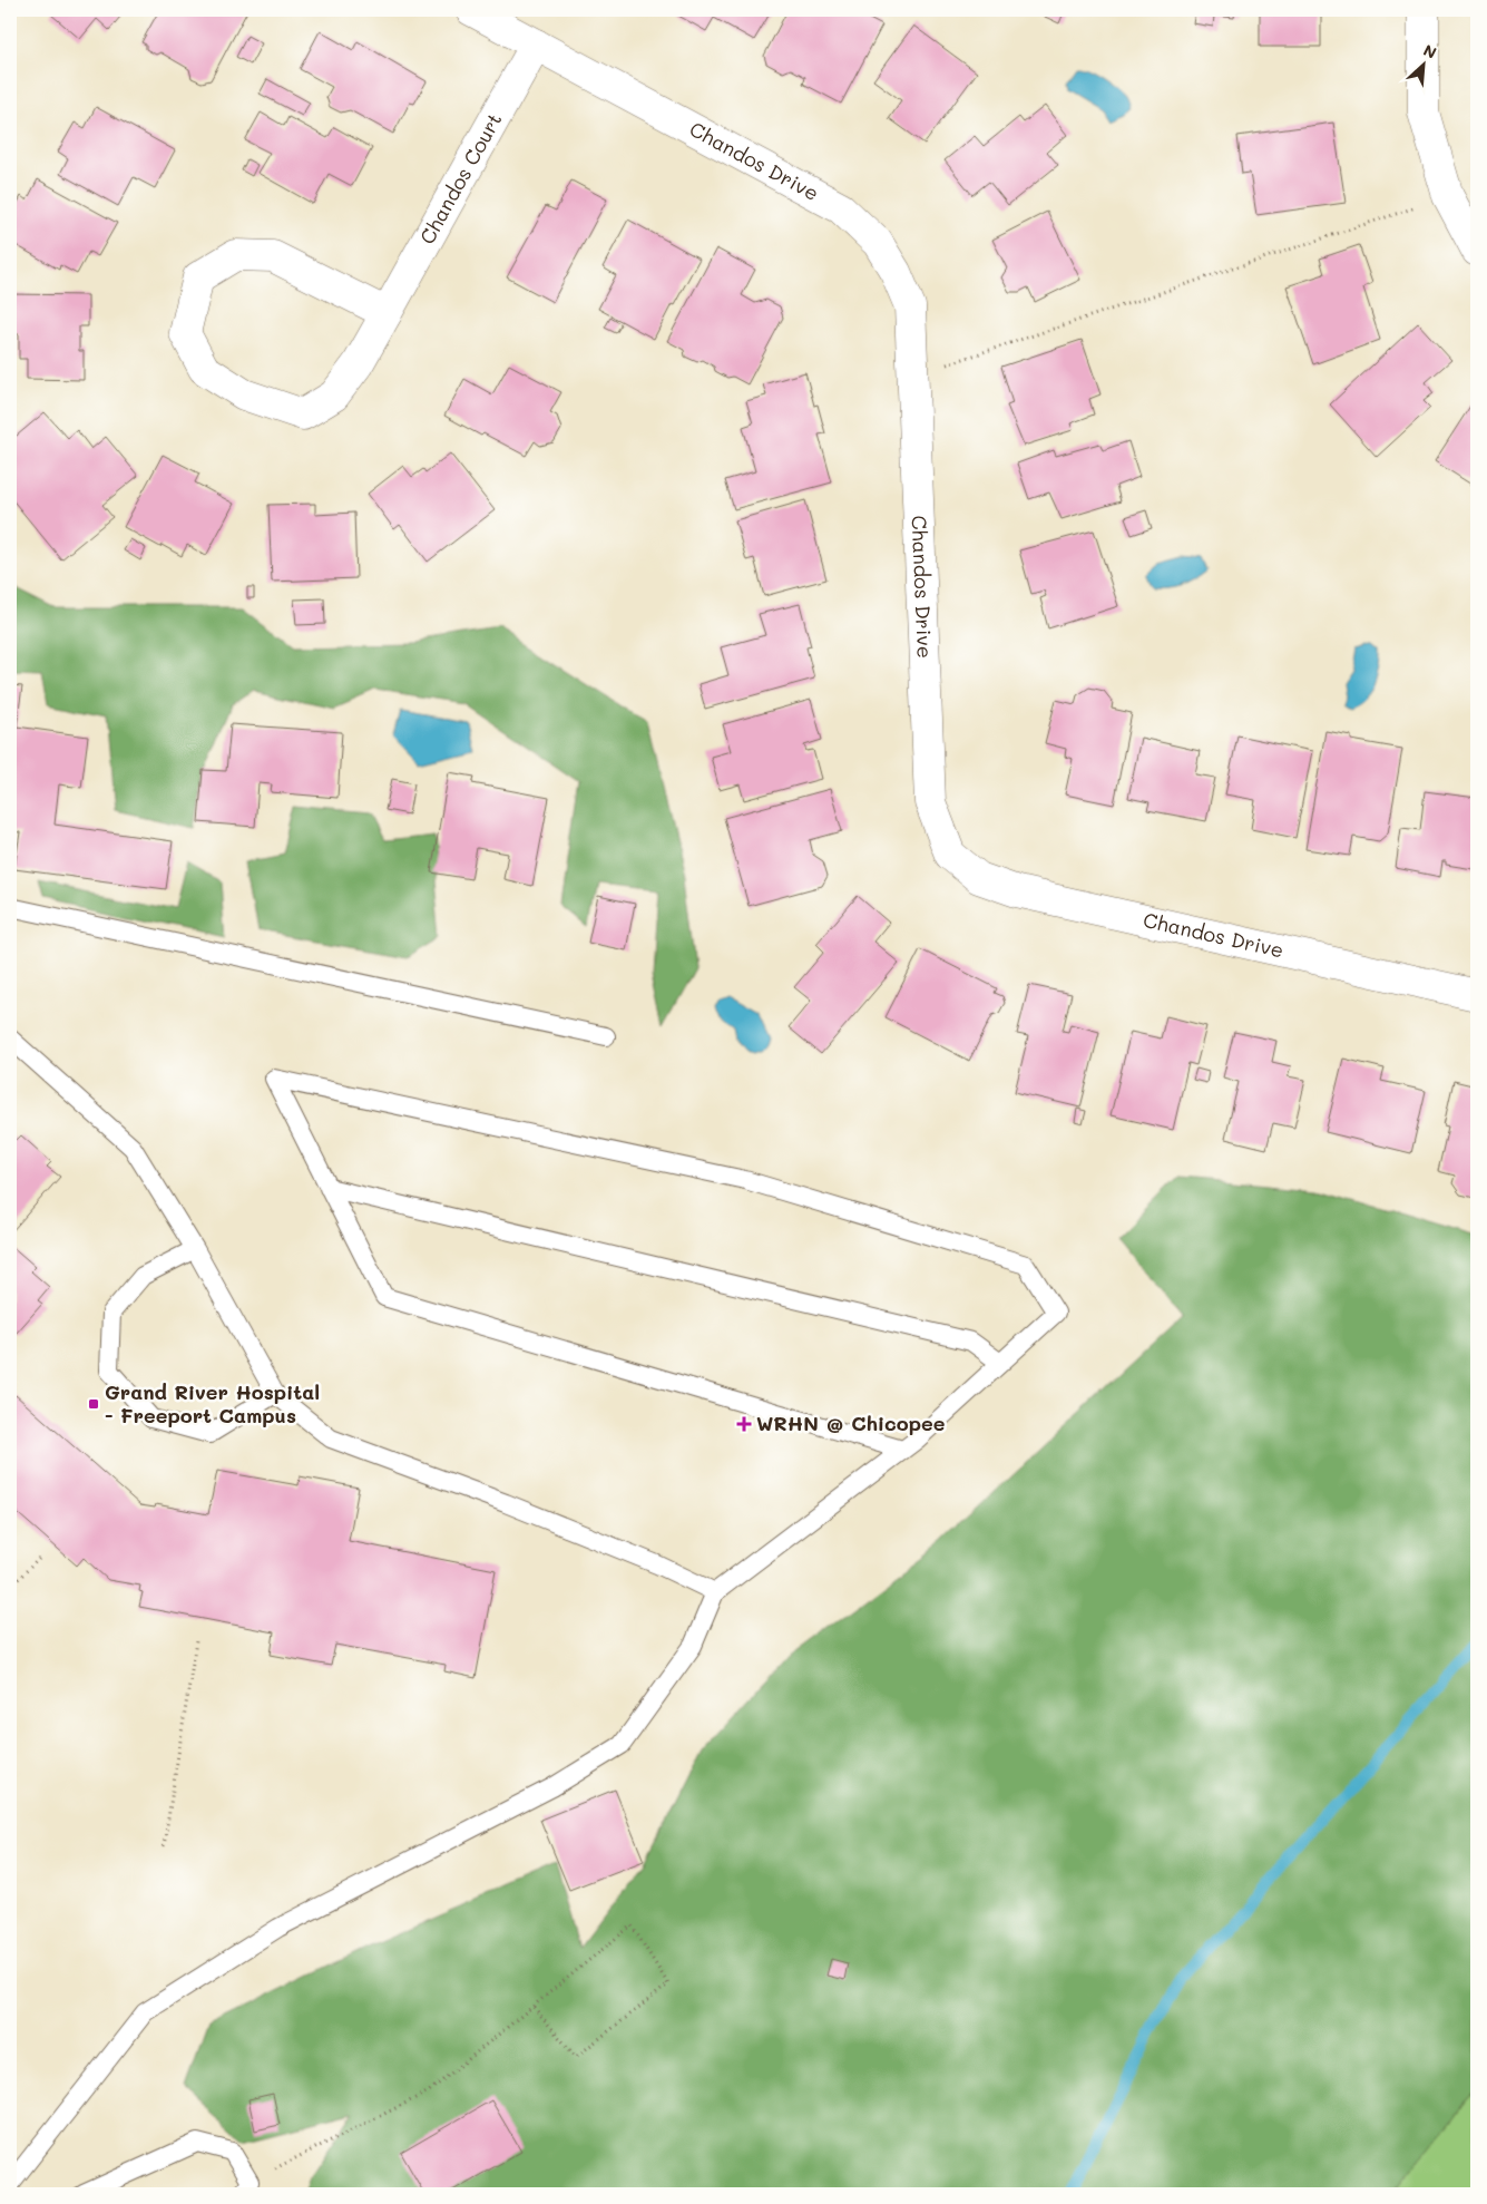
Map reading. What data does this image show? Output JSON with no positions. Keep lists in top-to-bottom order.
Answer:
{
  "streets": {
    "street": ["Chandos Drive", "Chandos Court"]
  },
  "crossings": [
    ["Chandos Drive", "Chandos Court"]
  ],
  "places": {
    "transit": ["Grand River Hospital - Freeport Campus"],
    "health": ["WRHN @ Chicopee"]
  },
  "north": "top right"
}
